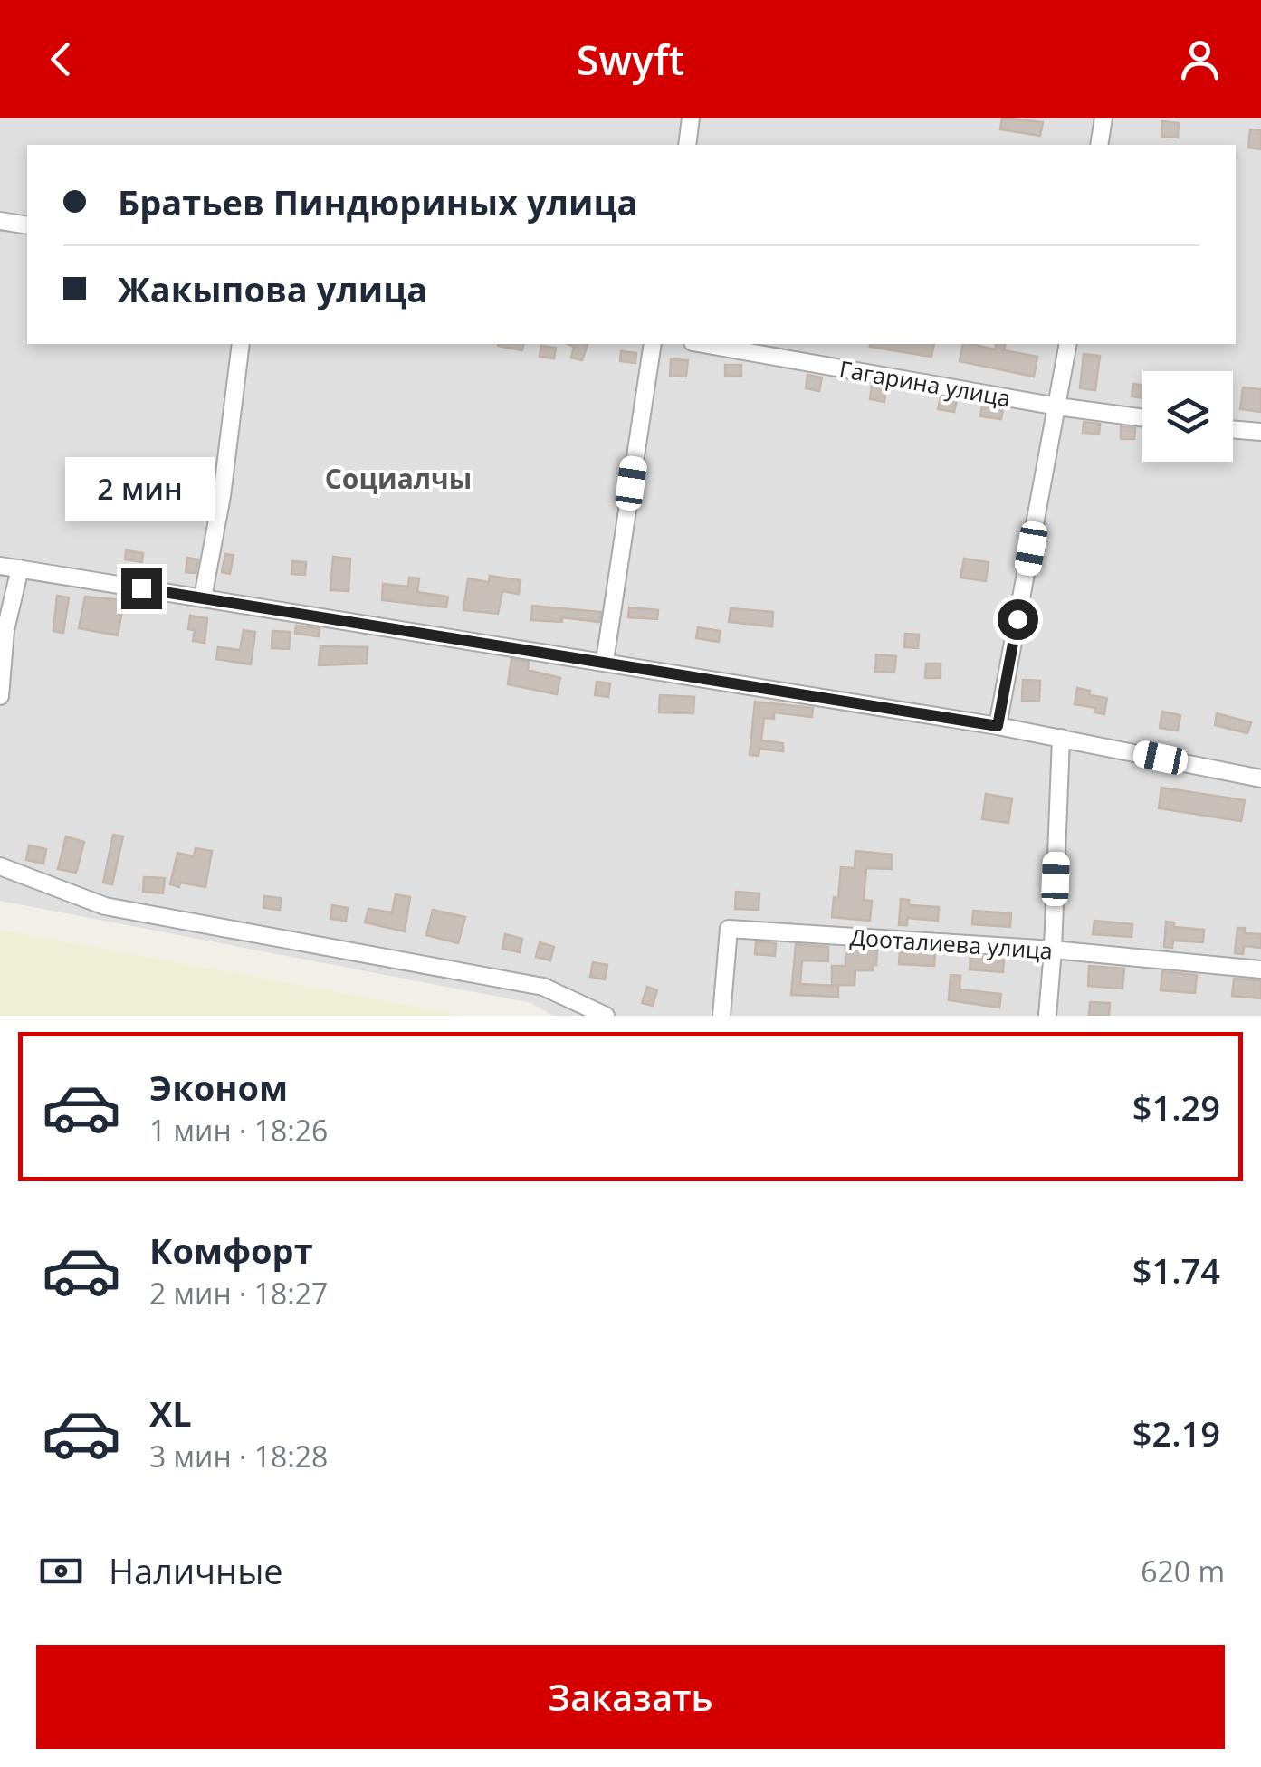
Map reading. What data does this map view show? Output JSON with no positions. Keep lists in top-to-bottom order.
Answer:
{
  "streets": {
    "street": ["Гагарина улица", "Дооталиева улица"]
  },
  "districts": ["Социалчы"],
  "page": {
    "header": "Swyft",
    "banner": ["Братьев Пиндюриных улица", "Жакыпова улица"],
    "bubble": "2 мин",
    "list": [
      {
        "name": "Эконом",
        "note": "1 мин · 18:26",
        "value": "$1.29"
      },
      {
        "name": "Комфорт",
        "note": "2 мин · 18:27",
        "value": "$1.74"
      },
      {
        "name": "XL",
        "note": "3 мин · 18:28",
        "value": "$2.19"
      }
    ],
    "pay": ["Наличные", "620 m"],
    "buttons": "Заказать"
  }
}
